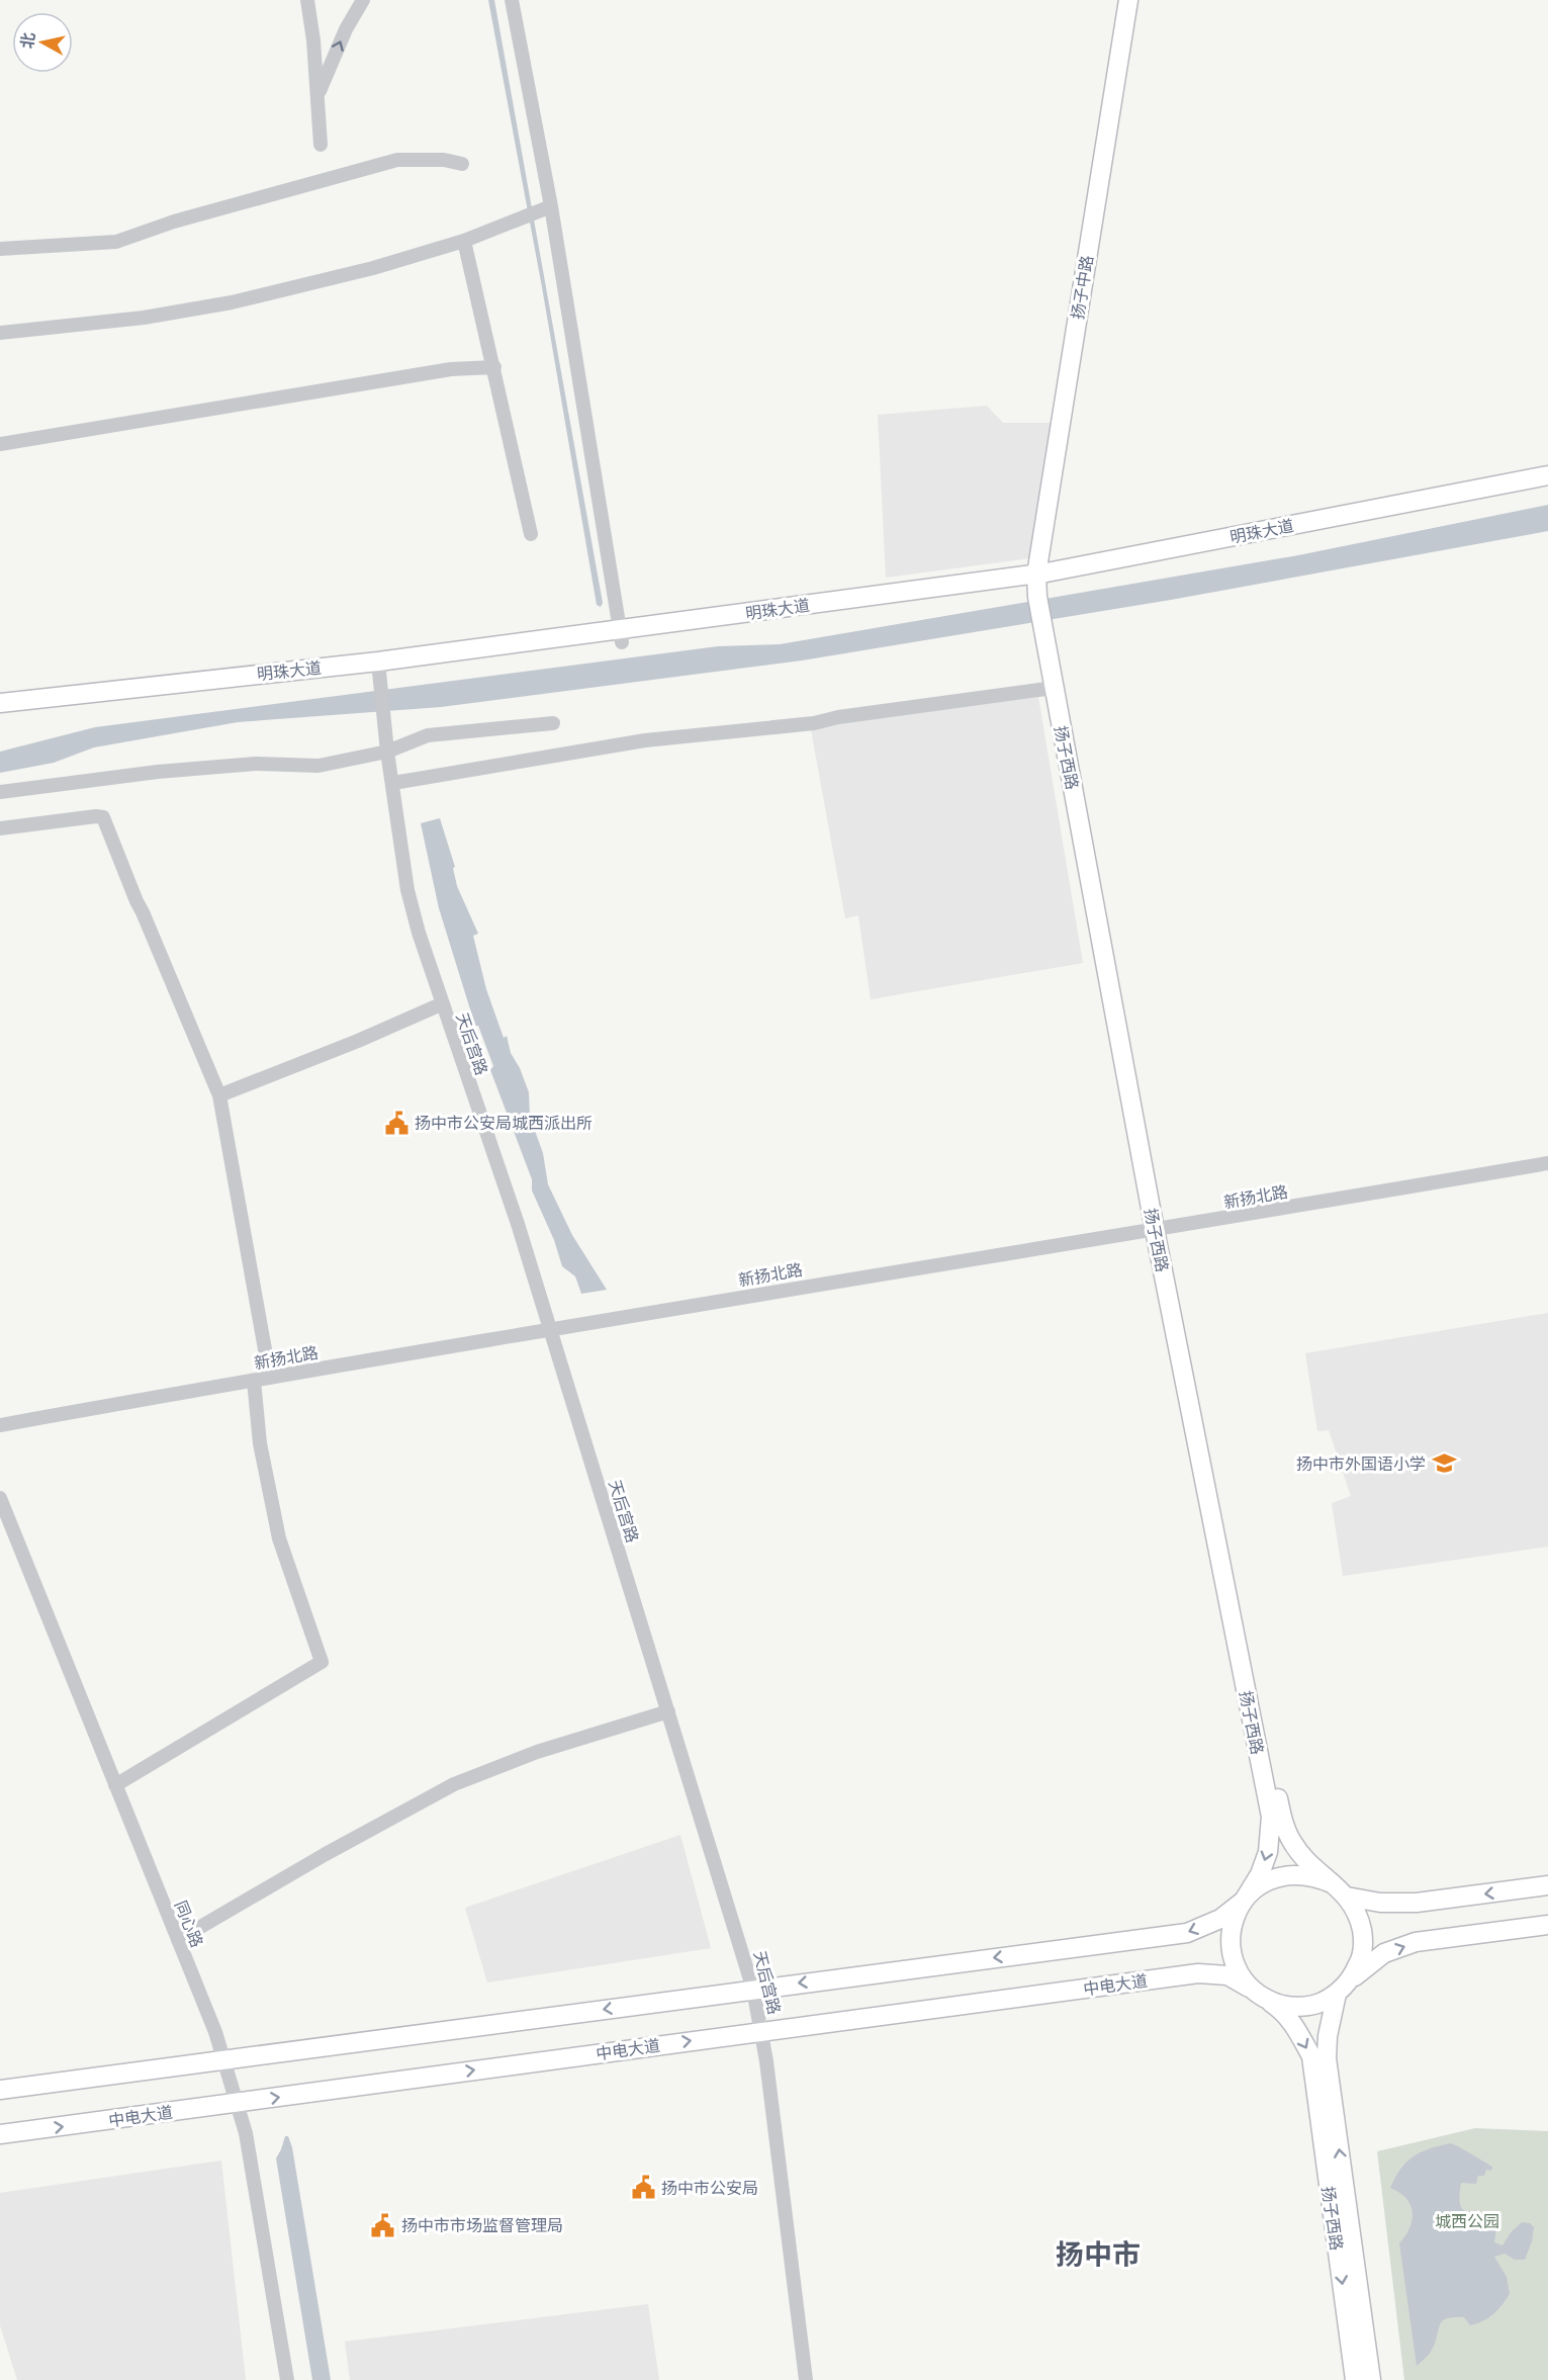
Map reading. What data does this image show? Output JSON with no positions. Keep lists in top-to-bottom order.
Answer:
{
  "streets": {
    "main road": [
      "扬子中路",
      "明珠大道",
      "扬子西路",
      "中电大道"
    ],
    "street": ["天后宫路", "新扬北路", "同心路"]
  },
  "crossings": [
    ["扬子中路", "明珠大道"],
    ["扬子中路", "扬子西路"],
    ["明珠大道", "扬子西路"],
    ["明珠大道", "天后宫路"],
    ["扬子西路", "新扬北路"],
    ["扬子西路", "中电大道"],
    ["天后宫路", "新扬北路"],
    ["天后宫路", "中电大道"],
    ["同心路", "中电大道"]
  ],
  "districts": ["扬中市"],
  "parks": ["城西公园"],
  "places": {
    "public building": ["扬中市公安局城西派出所", "扬中市公安局", "扬中市市场监督管理局"],
    "school or university": ["扬中市外国语小学"]
  },
  "north": "left"
}
